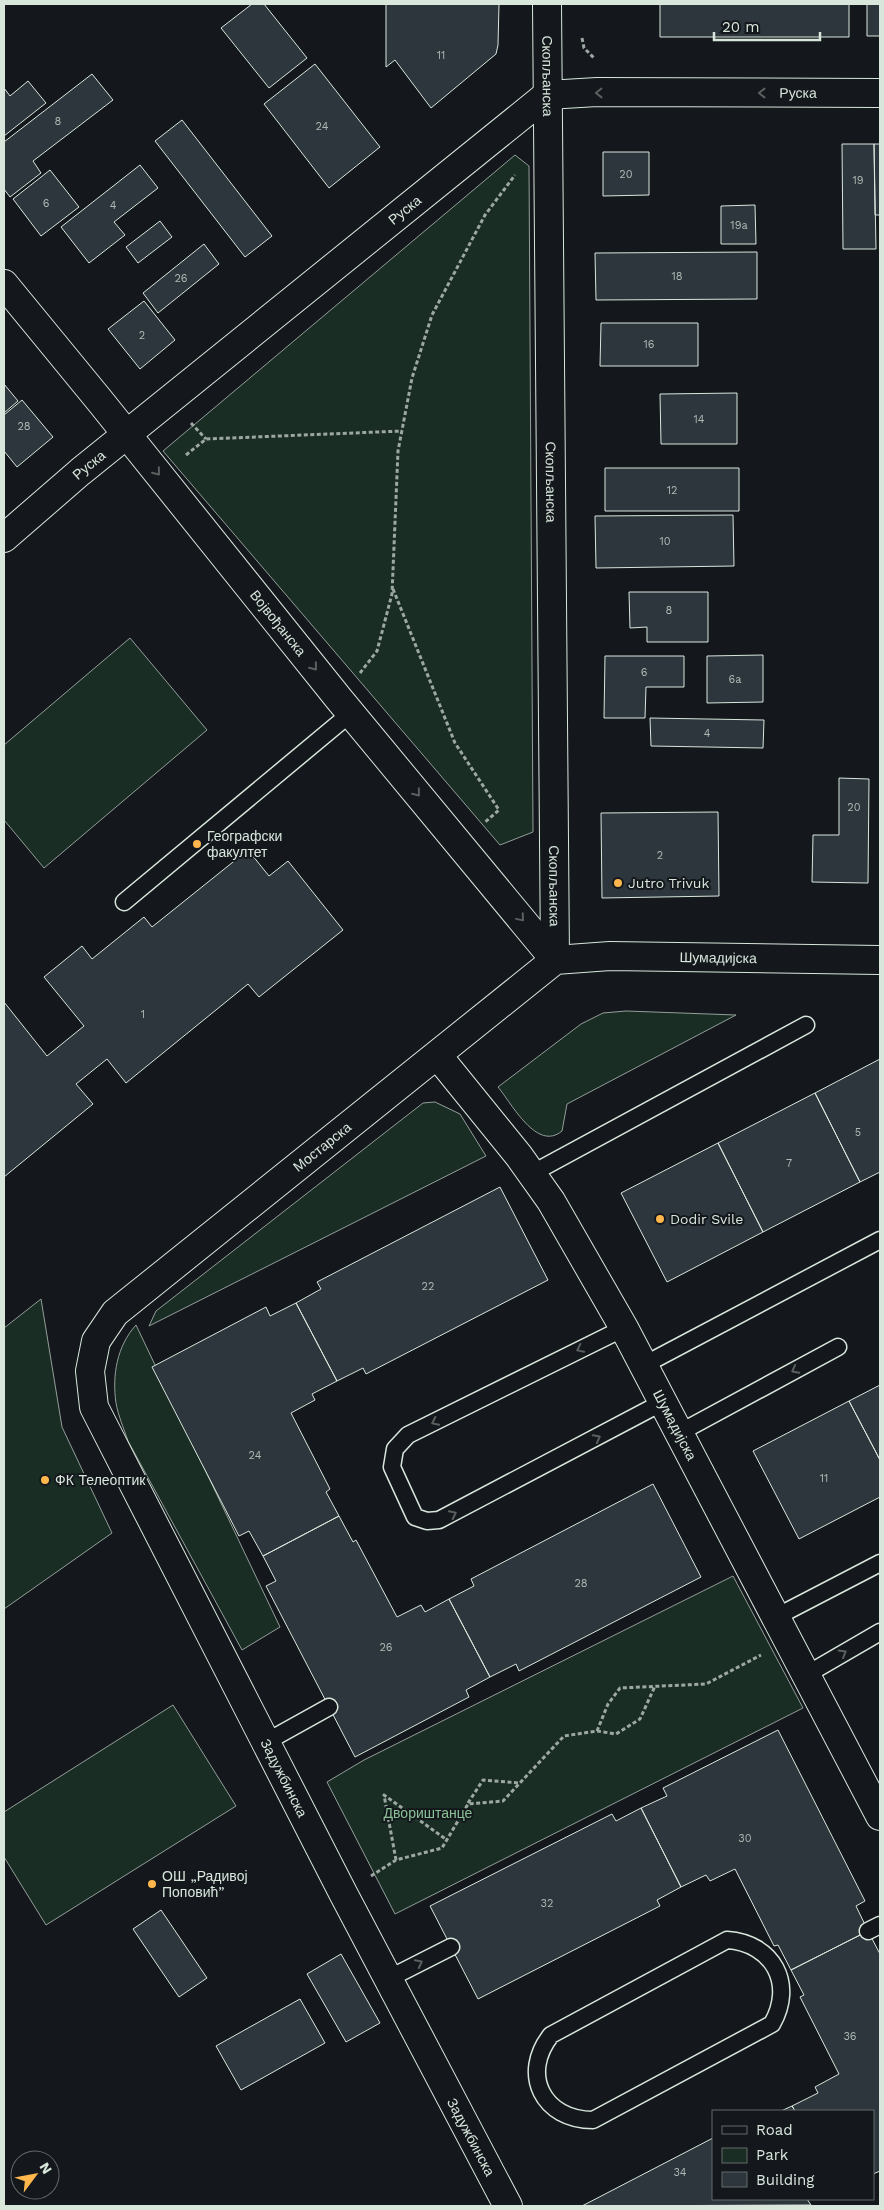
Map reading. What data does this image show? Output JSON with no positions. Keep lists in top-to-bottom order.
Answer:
{
  "streets": {
    "street": [
      "Скопљанска",
      "Руска",
      "Војвођанска",
      "Шумадијска",
      "Мостарска",
      "Задужбинска"
    ]
  },
  "crossings": [
    ["Скопљанска", "Руска"],
    ["Скопљанска", "Војвођанска"],
    ["Скопљанска", "Шумадијска"],
    ["Скопљанска", "Мостарска"],
    ["Руска", "Војвођанска"],
    ["Војвођанска", "Шумадијска"],
    ["Војвођанска", "Мостарска"],
    ["Шумадијска", "Мостарска"],
    ["Мостарска", "Задужбинска"]
  ],
  "one_way": ["Војвођанска"],
  "parks": ["Двориштанце"],
  "places": [
    "Географски факултет",
    "Jutro Trivuk",
    "Dodir Svile",
    "ФК Телеоптик",
    "ОШ „Радивој Поповић”"
  ],
  "house_numbers": [
    "11",
    "8",
    "24",
    "20",
    "19",
    "6",
    "4",
    "19a",
    "18",
    "26",
    "2",
    "16",
    "14",
    "28",
    "12",
    "10",
    "8",
    "6",
    "6a",
    "4",
    "20",
    "2",
    "1",
    "5",
    "7",
    "22",
    "24",
    "11",
    "28",
    "26",
    "30",
    "32",
    "36",
    "34"
  ],
  "legend": ["Road", "Park", "Building"],
  "scale_bar": "20 m",
  "north": "top right"
}
